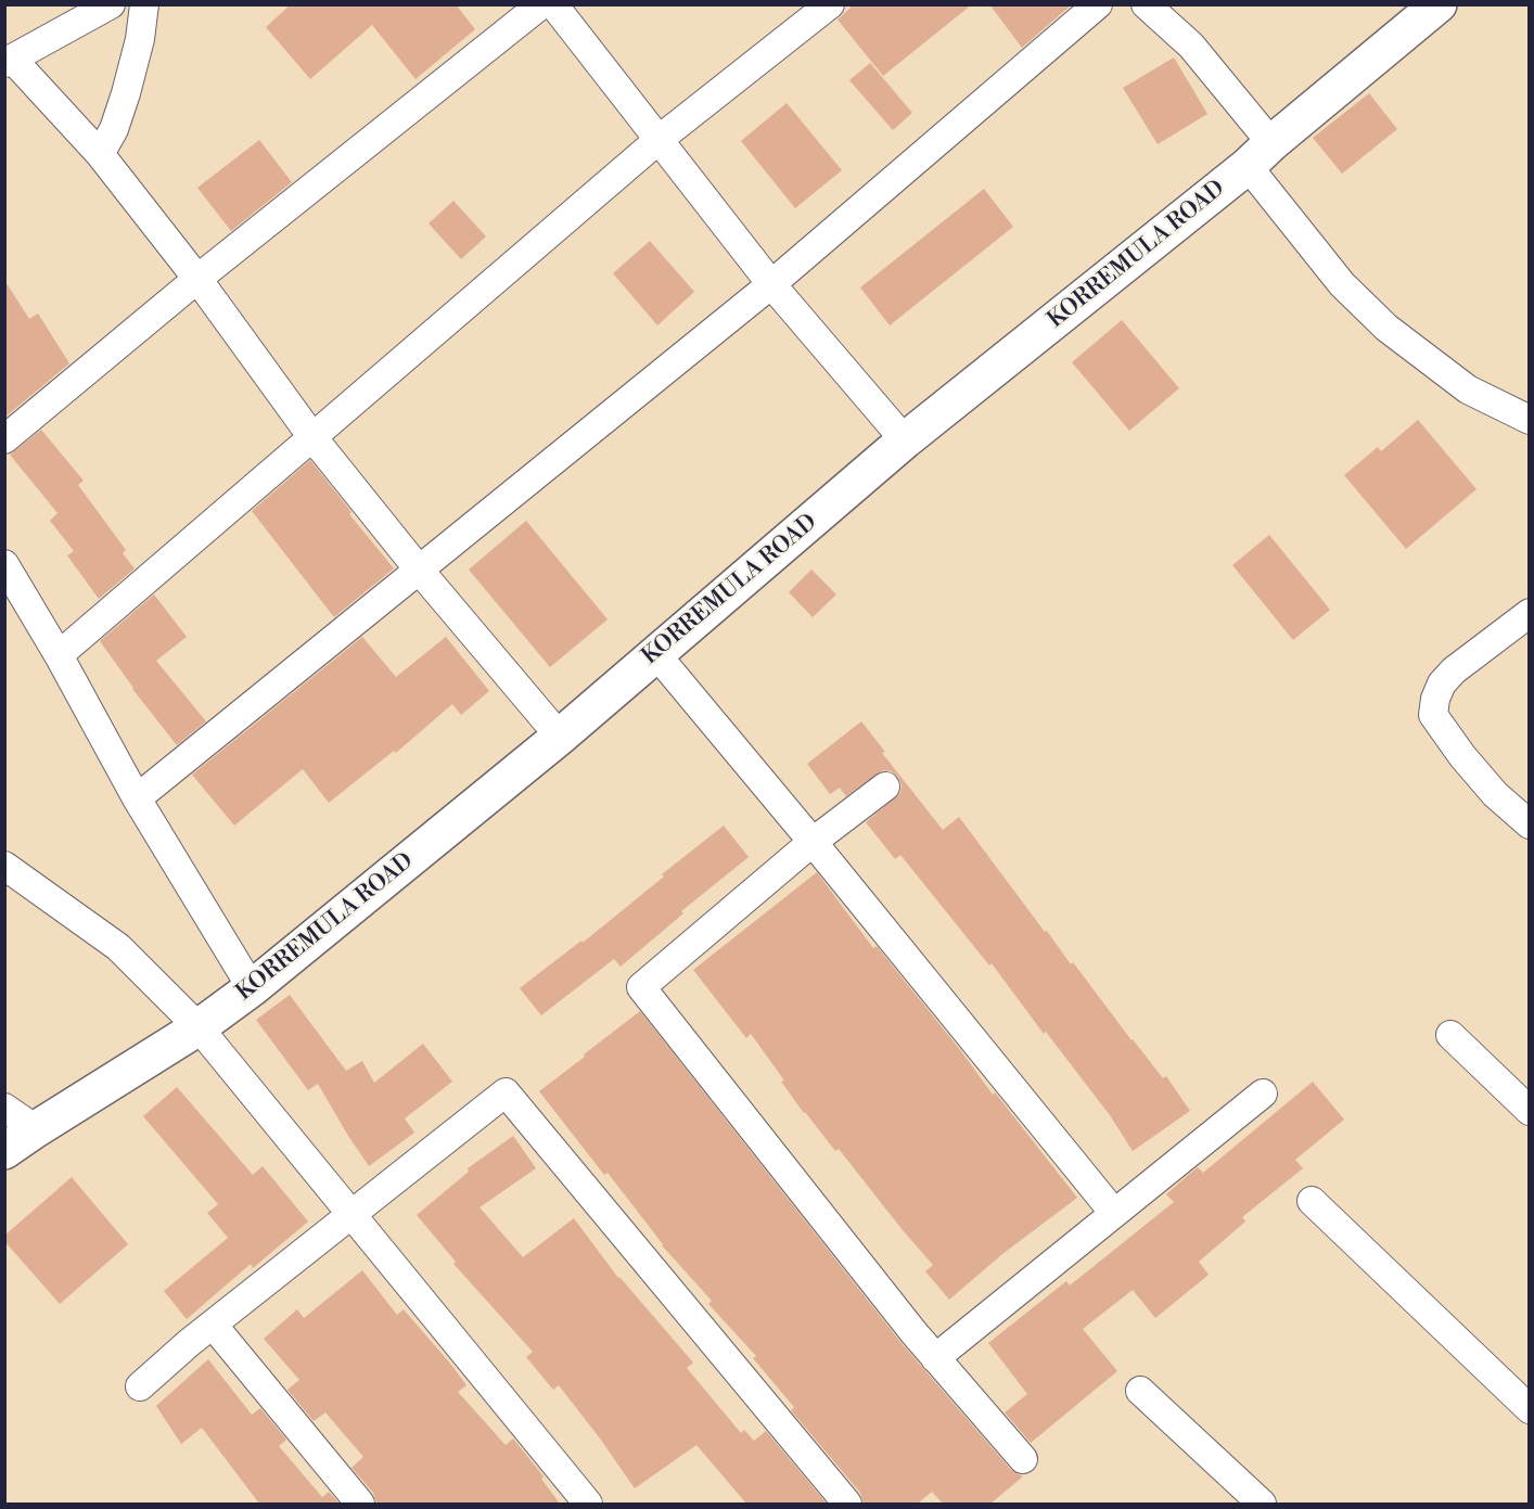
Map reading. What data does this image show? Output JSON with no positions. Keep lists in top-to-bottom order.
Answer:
{
  "streets": {
    "street": ["KORREMULA ROAD"]
  }
}
